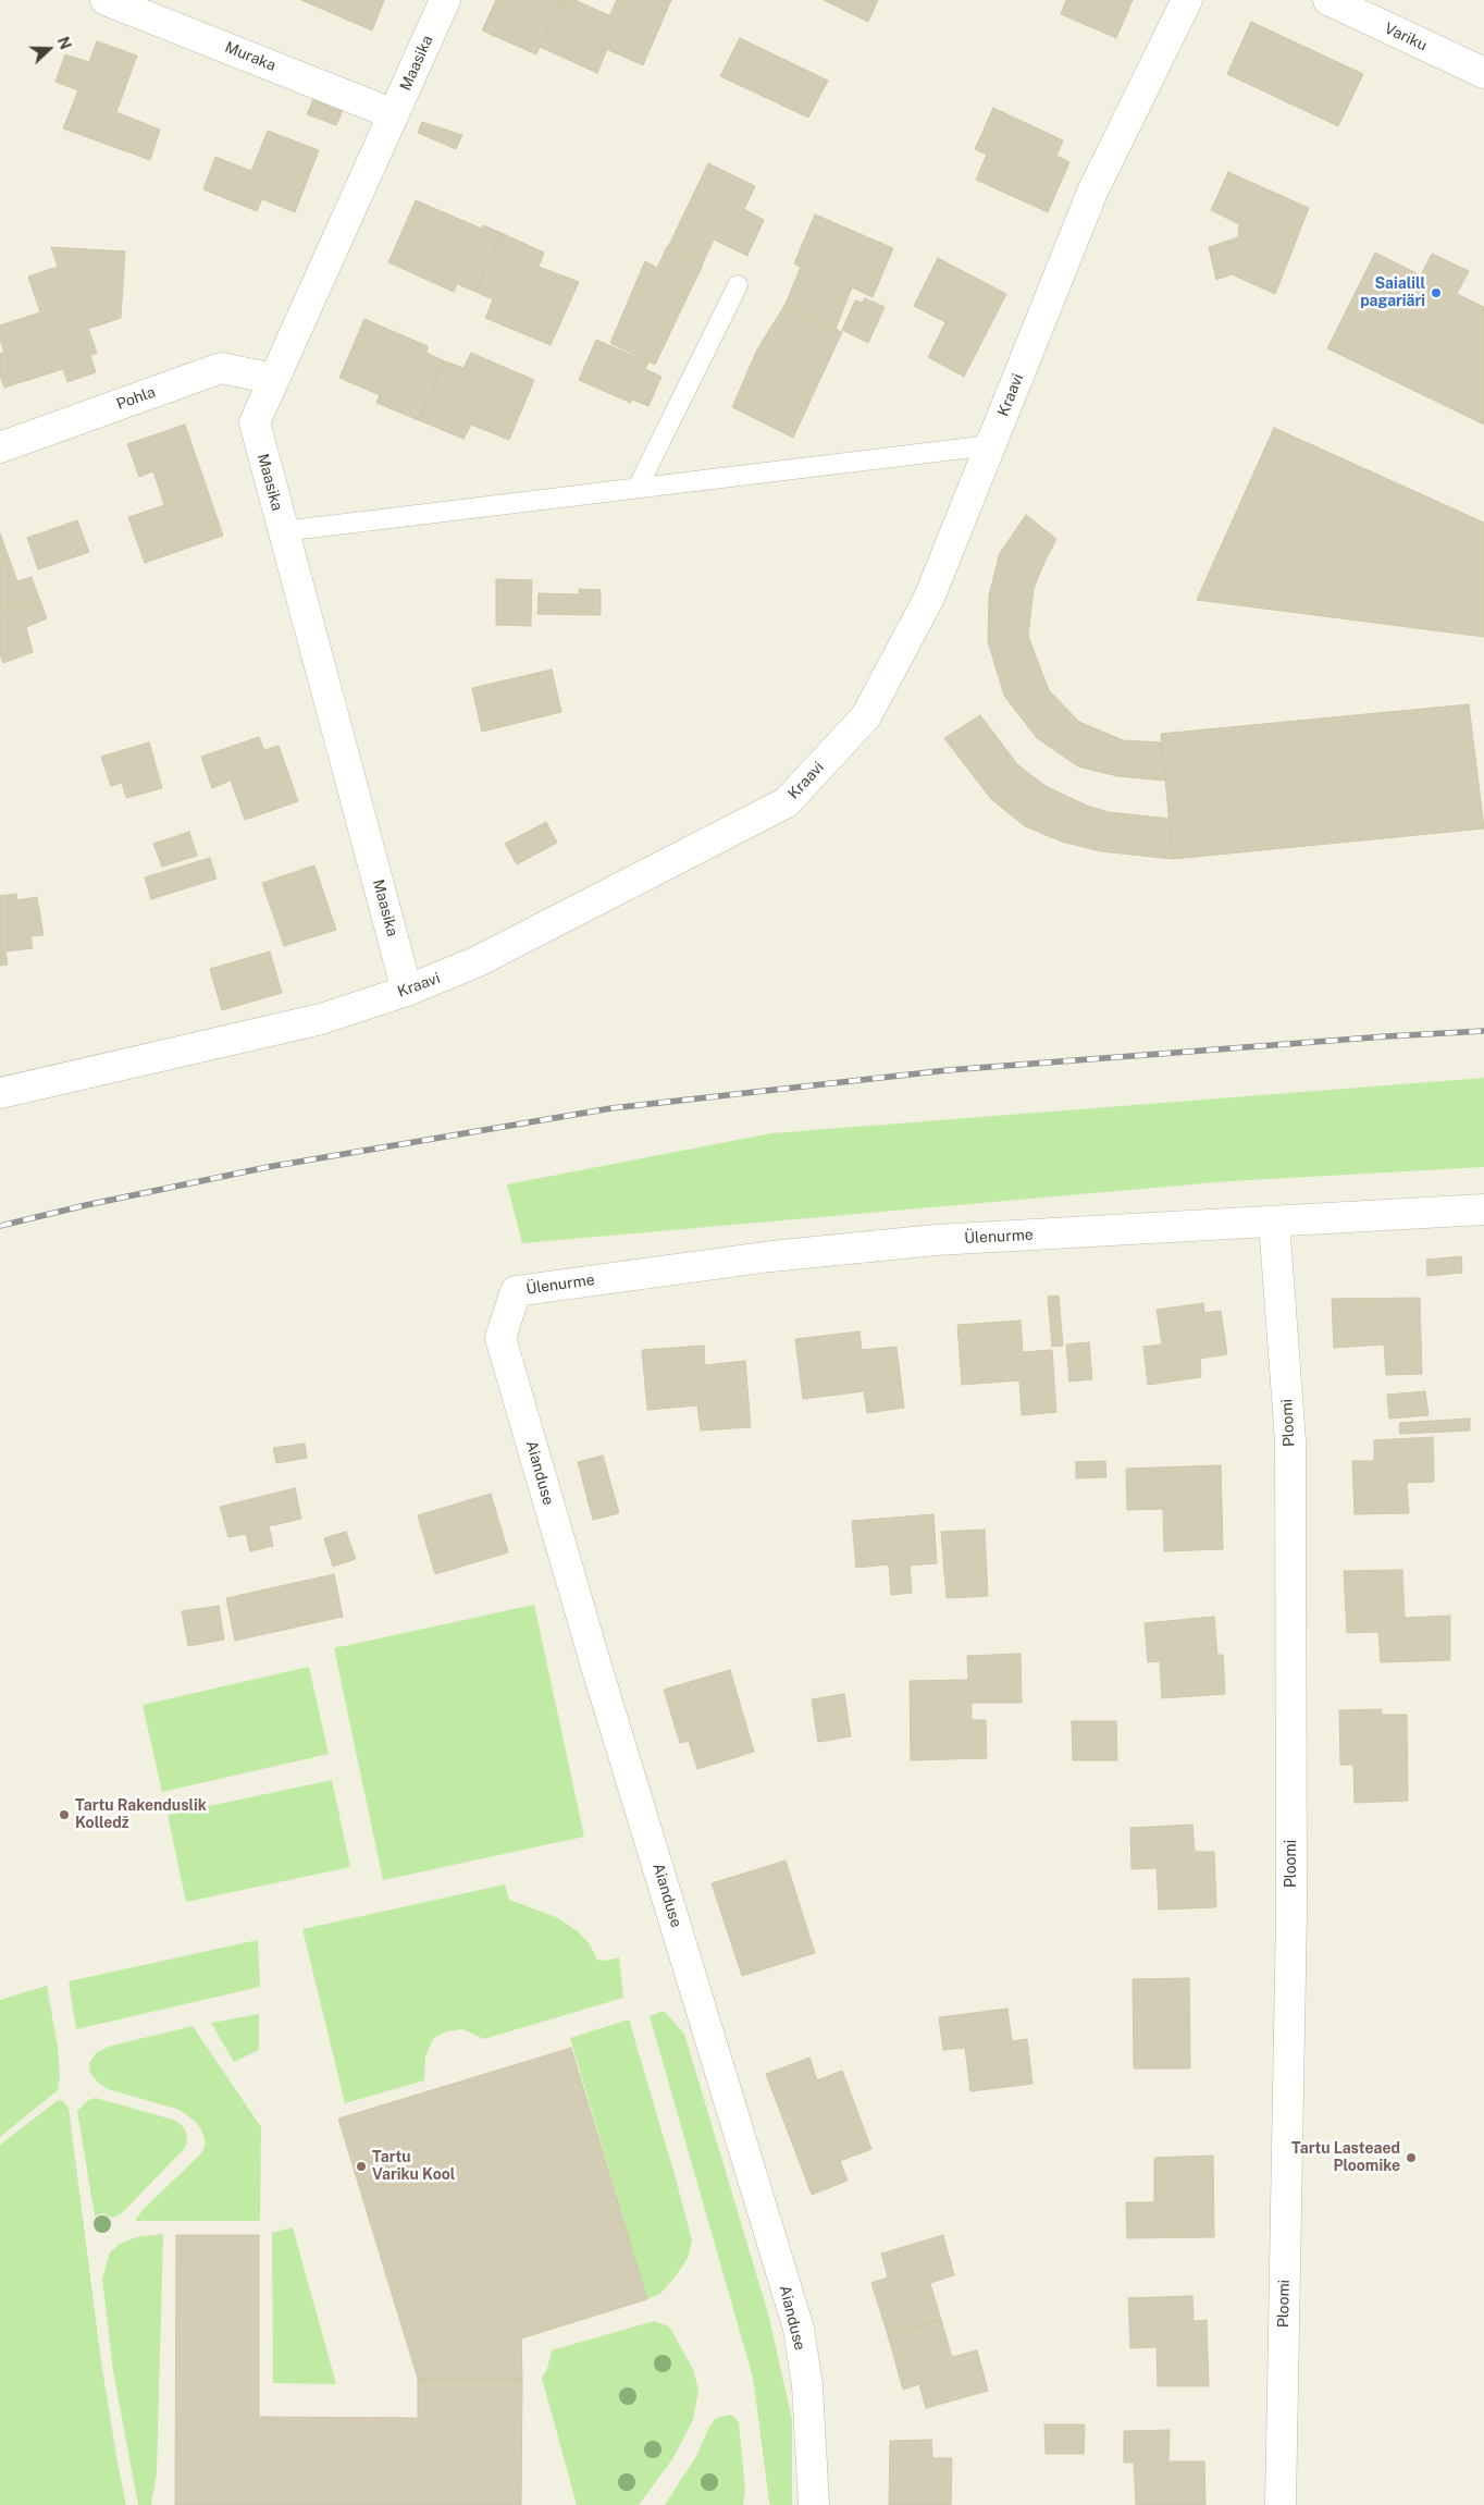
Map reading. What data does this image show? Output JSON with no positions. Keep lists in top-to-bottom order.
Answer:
{
  "streets": {
    "street": [
      "Variku",
      "Muraka",
      "Maasika",
      "Kraavi",
      "Pohla",
      "Ülenurme",
      "Ploomi",
      "Aianduse"
    ]
  },
  "crossings": [
    ["Muraka", "Maasika"],
    ["Maasika", "Kraavi"],
    ["Maasika", "Pohla"],
    ["Ülenurme", "Ploomi"],
    ["Ülenurme", "Aianduse"]
  ],
  "places": [
    "Saialill pagariäri",
    "Tartu Rakenduslik Kolledž",
    "Tartu Lasteaed Ploomike",
    "Tartu Variku Kool"
  ],
  "north": "right"
}
